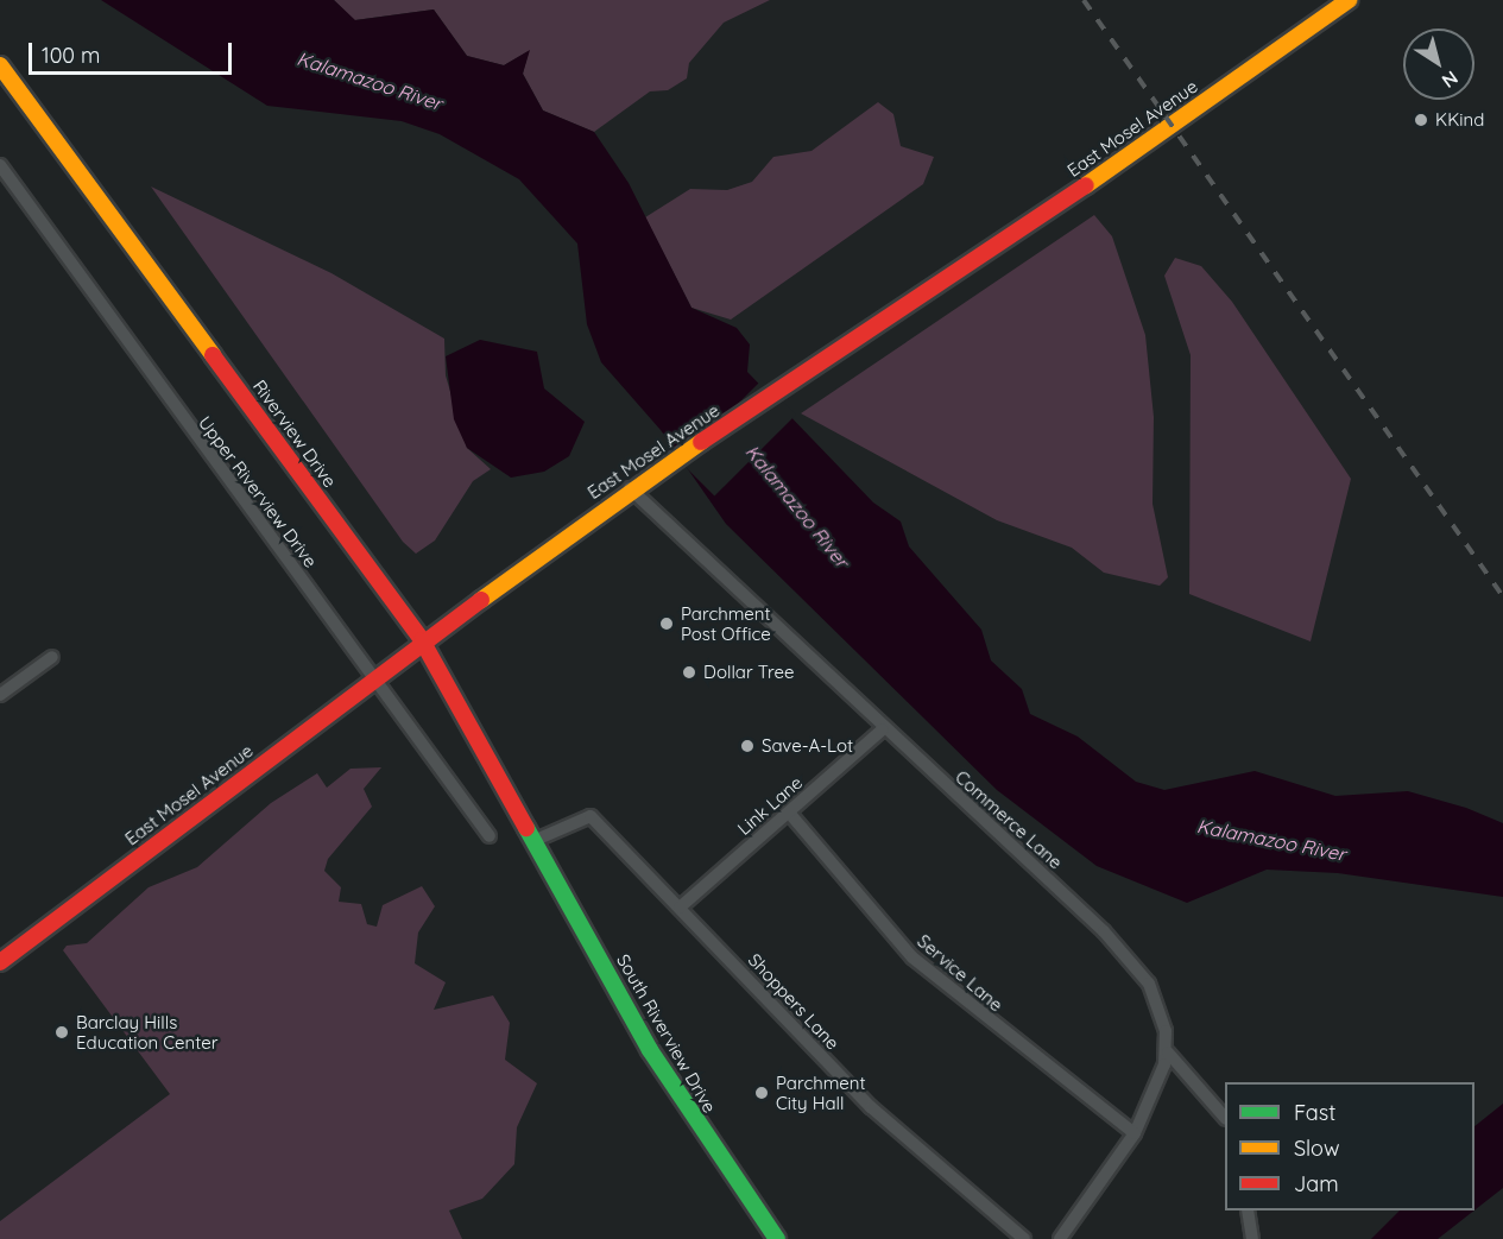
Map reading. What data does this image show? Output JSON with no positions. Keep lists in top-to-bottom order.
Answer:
{
  "streets": {
    "street": [
      "East Mosel Avenue",
      "Riverview Drive",
      "Upper Riverview Drive",
      "Link Lane",
      "Commerce Lane",
      "Service Lane",
      "Shoppers Lane",
      "South Riverview Drive"
    ]
  },
  "crossings": [
    ["East Mosel Avenue", "Riverview Drive"],
    ["East Mosel Avenue", "Upper Riverview Drive"],
    ["East Mosel Avenue", "Commerce Lane"],
    ["Riverview Drive", "Shoppers Lane"],
    ["Riverview Drive", "South Riverview Drive"],
    ["Link Lane", "Commerce Lane"],
    ["Link Lane", "Service Lane"],
    ["Link Lane", "Shoppers Lane"],
    ["Shoppers Lane", "South Riverview Drive"]
  ],
  "water": ["Kalamazoo River"],
  "places": [
    "KKind",
    "Parchment Post Office",
    "Dollar Tree",
    "Save-A-Lot",
    "Barclay Hills Education Center",
    "Parchment City Hall"
  ],
  "legend": ["Fast", "Slow", "Jam"],
  "scale_bar": "100 m",
  "north": "bottom right"
}
